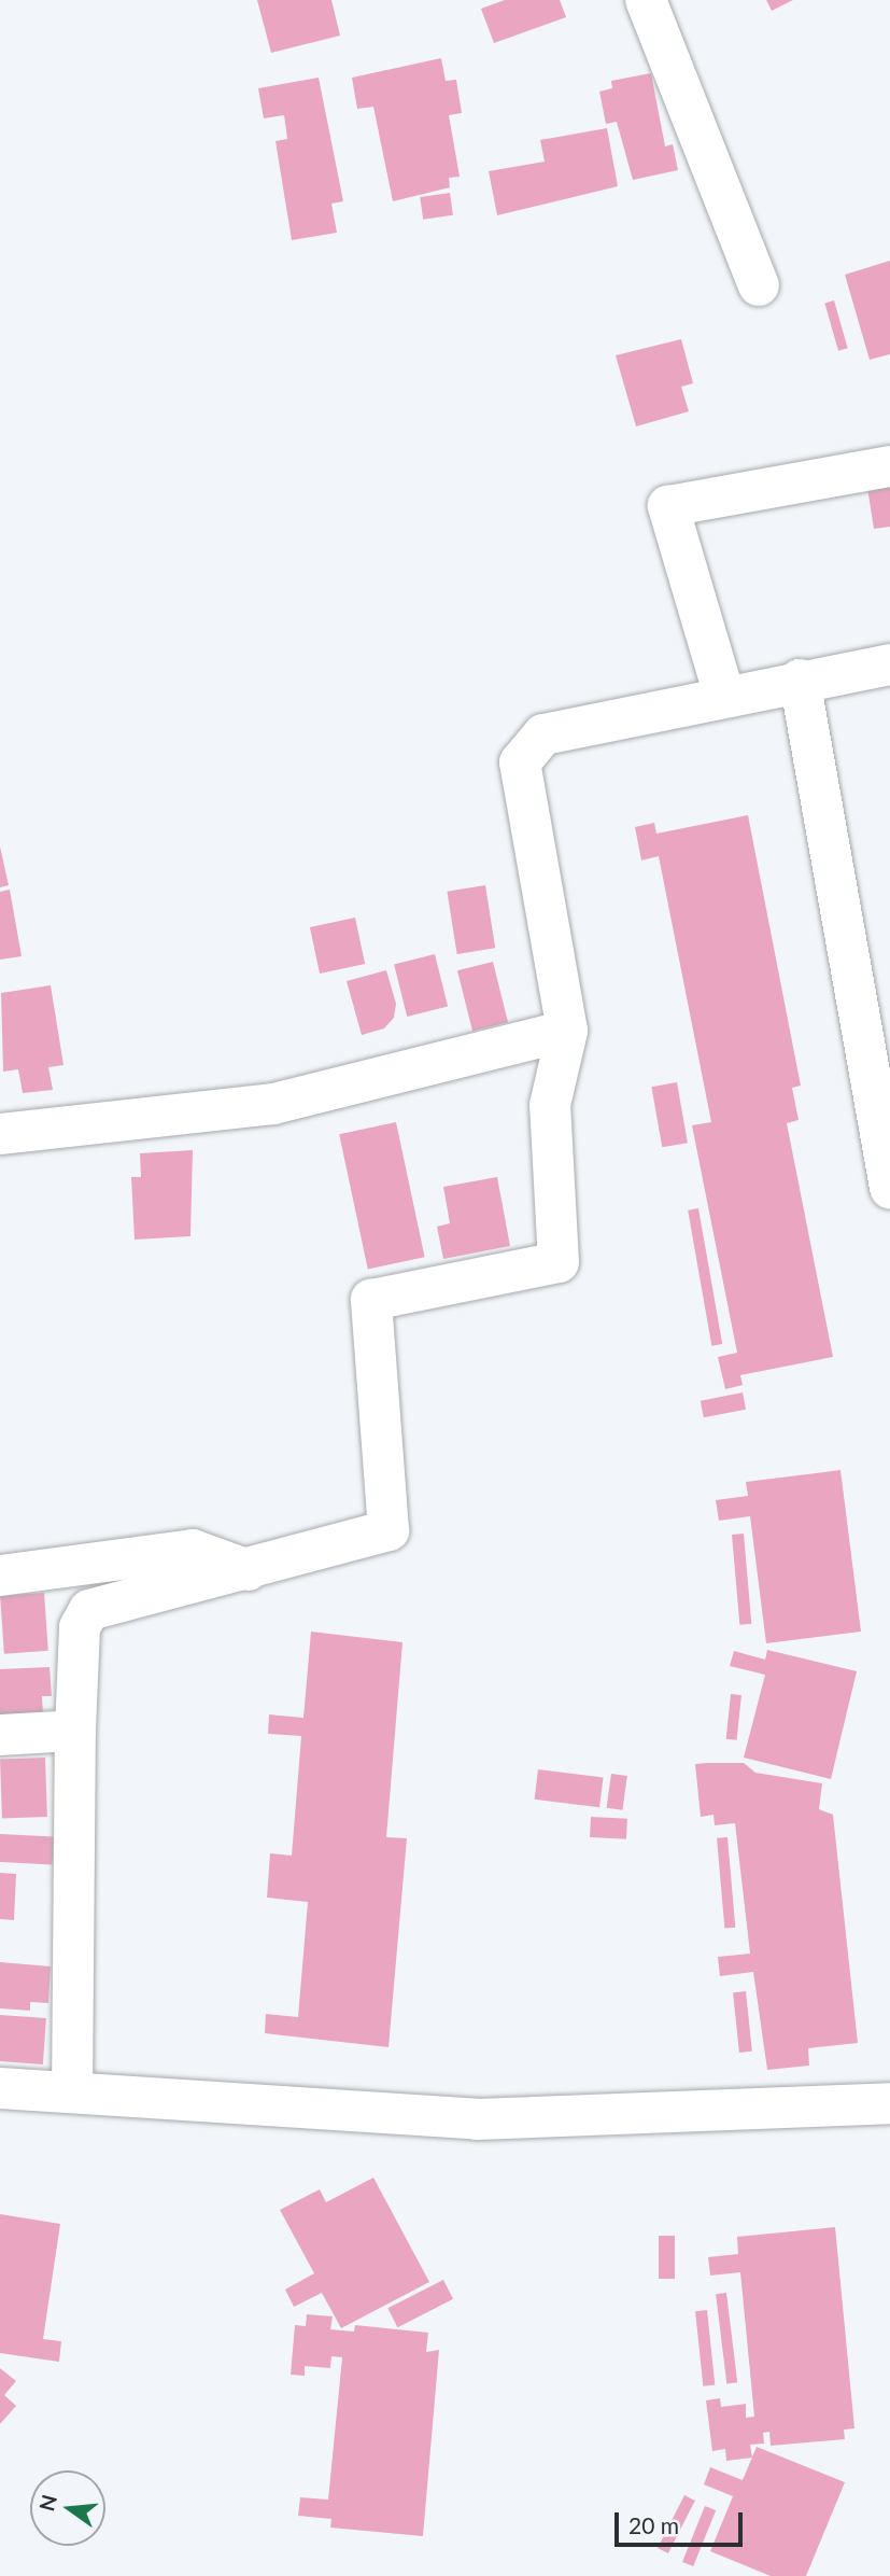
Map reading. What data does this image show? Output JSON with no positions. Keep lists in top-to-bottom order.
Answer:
{
  "scale_bar": "20 m",
  "north": "left"
}
